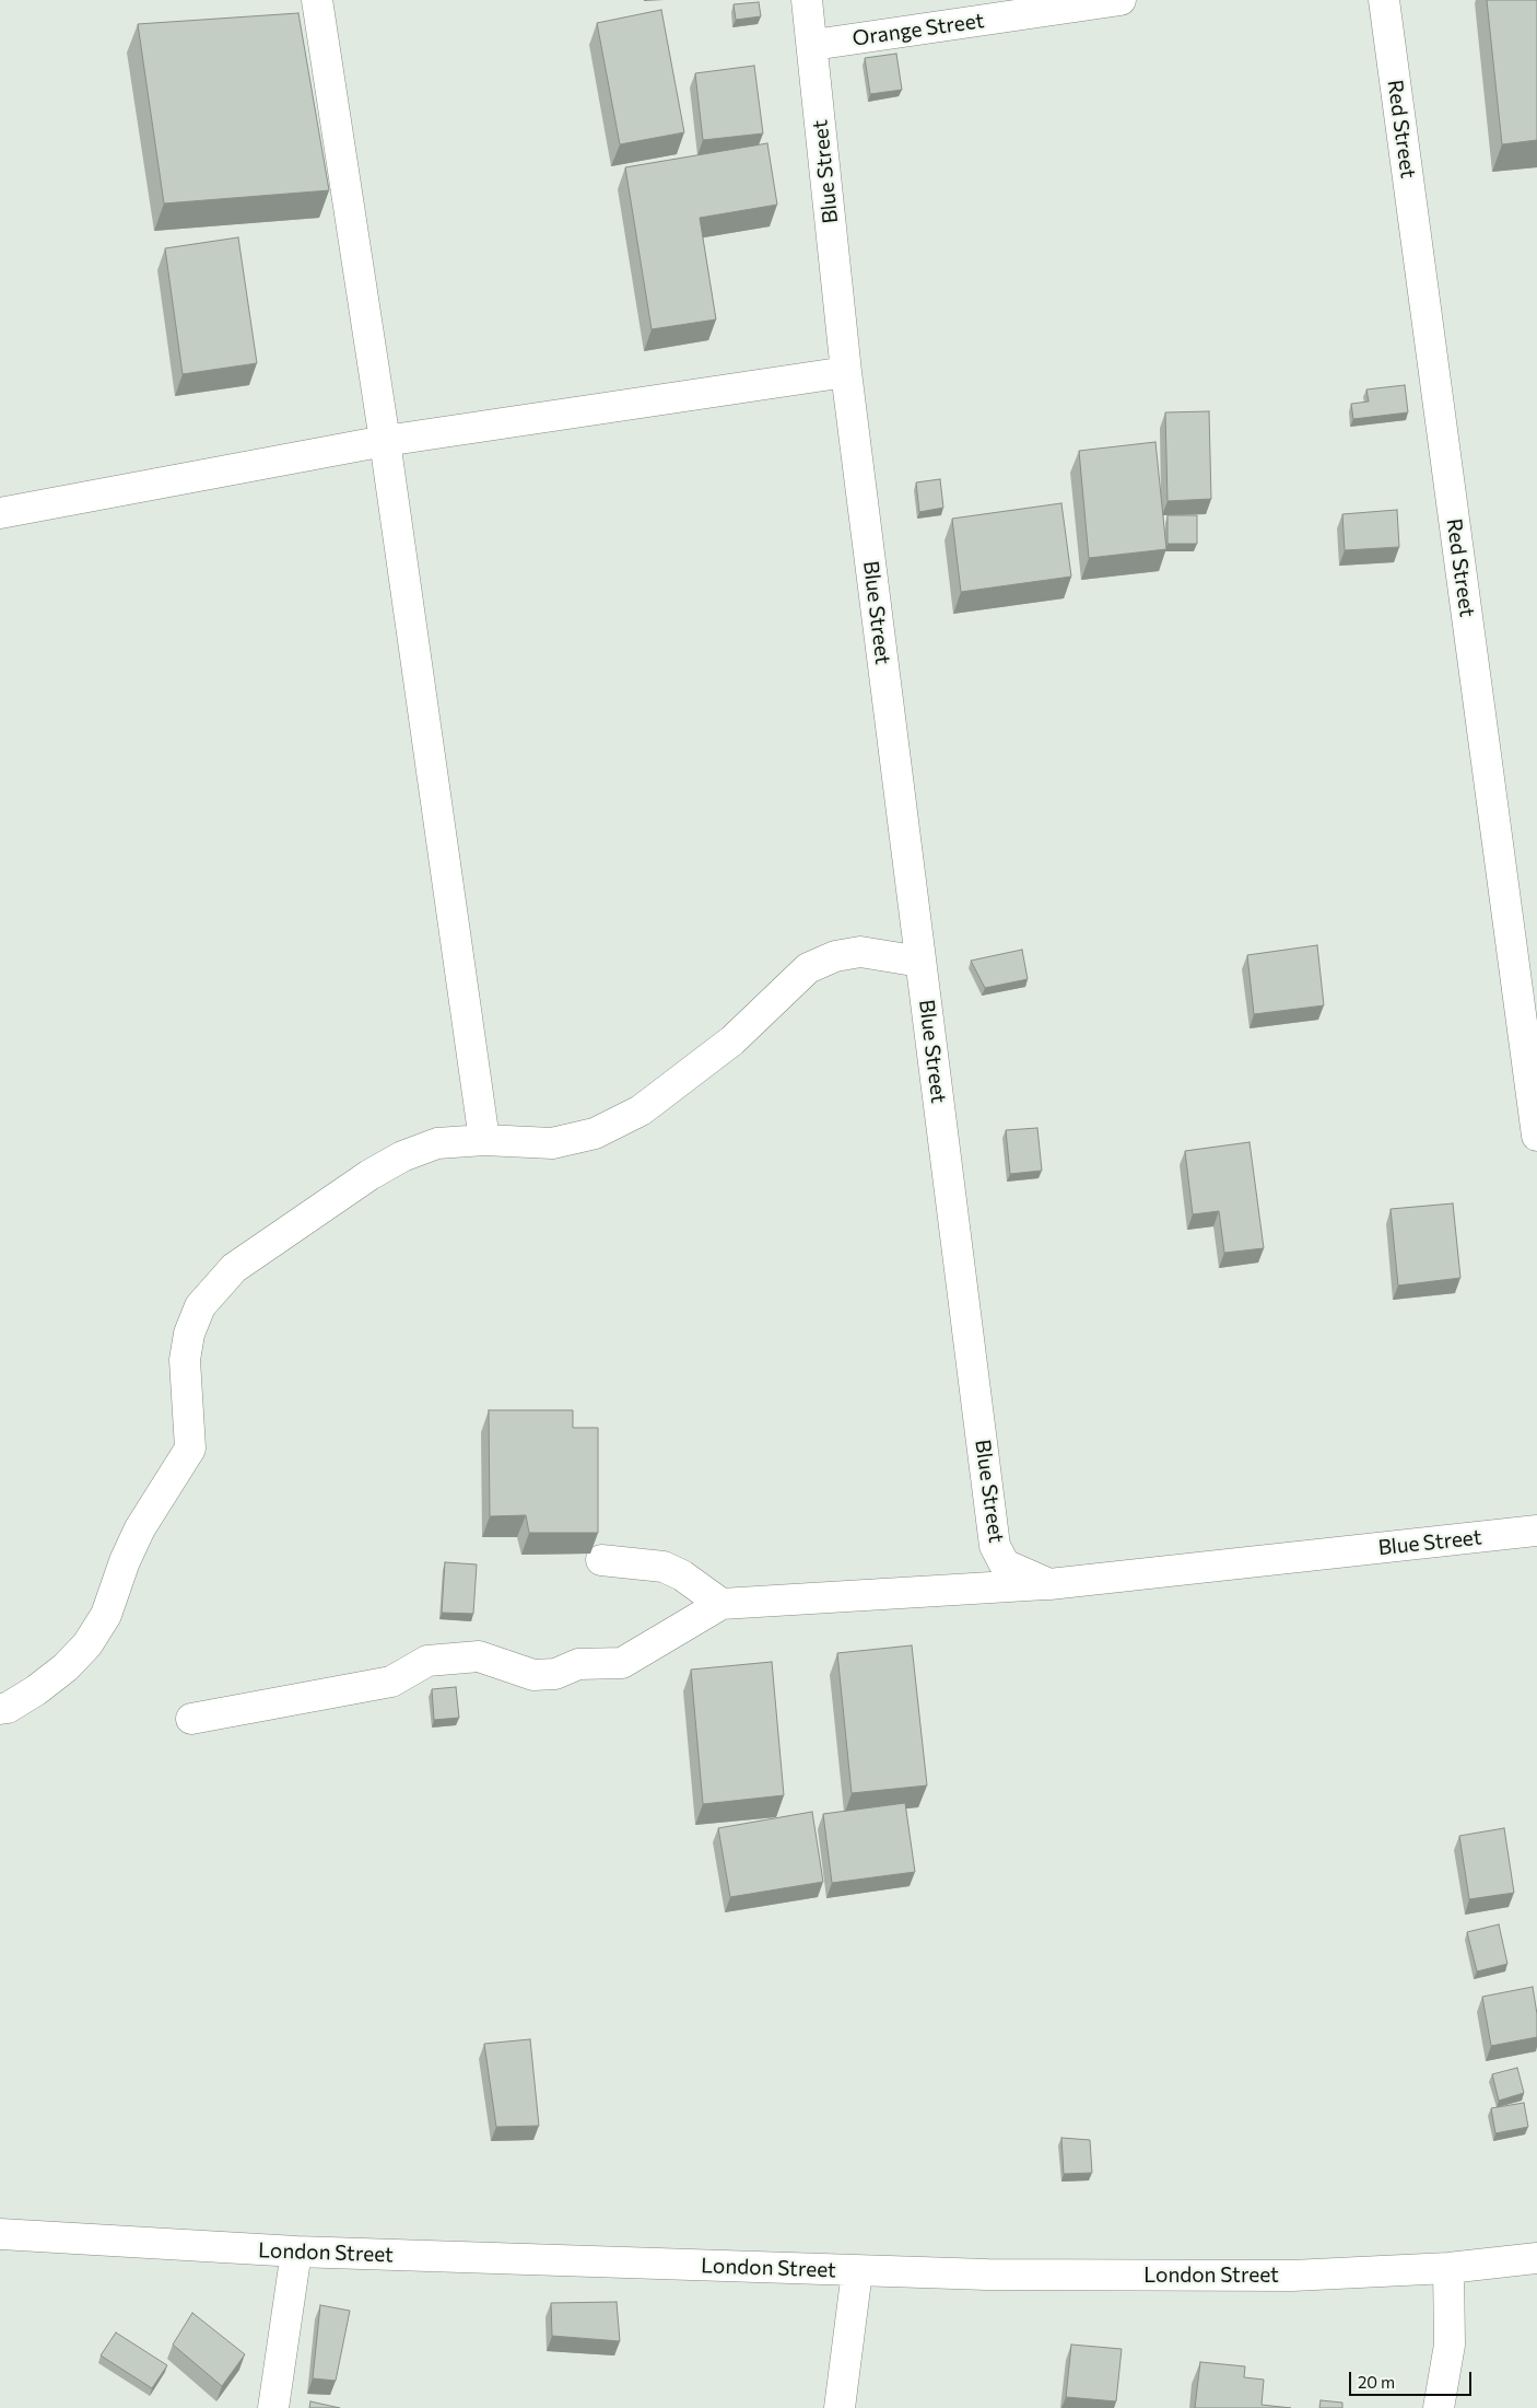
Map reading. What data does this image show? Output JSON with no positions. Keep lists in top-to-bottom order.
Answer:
{
  "streets": {
    "street": [
      "Orange Street",
      "Red Street",
      "Blue Street",
      "London Street"
    ]
  },
  "crossings": [
    ["Orange Street", "Blue Street"]
  ],
  "scale_bar": "20 m"
}
